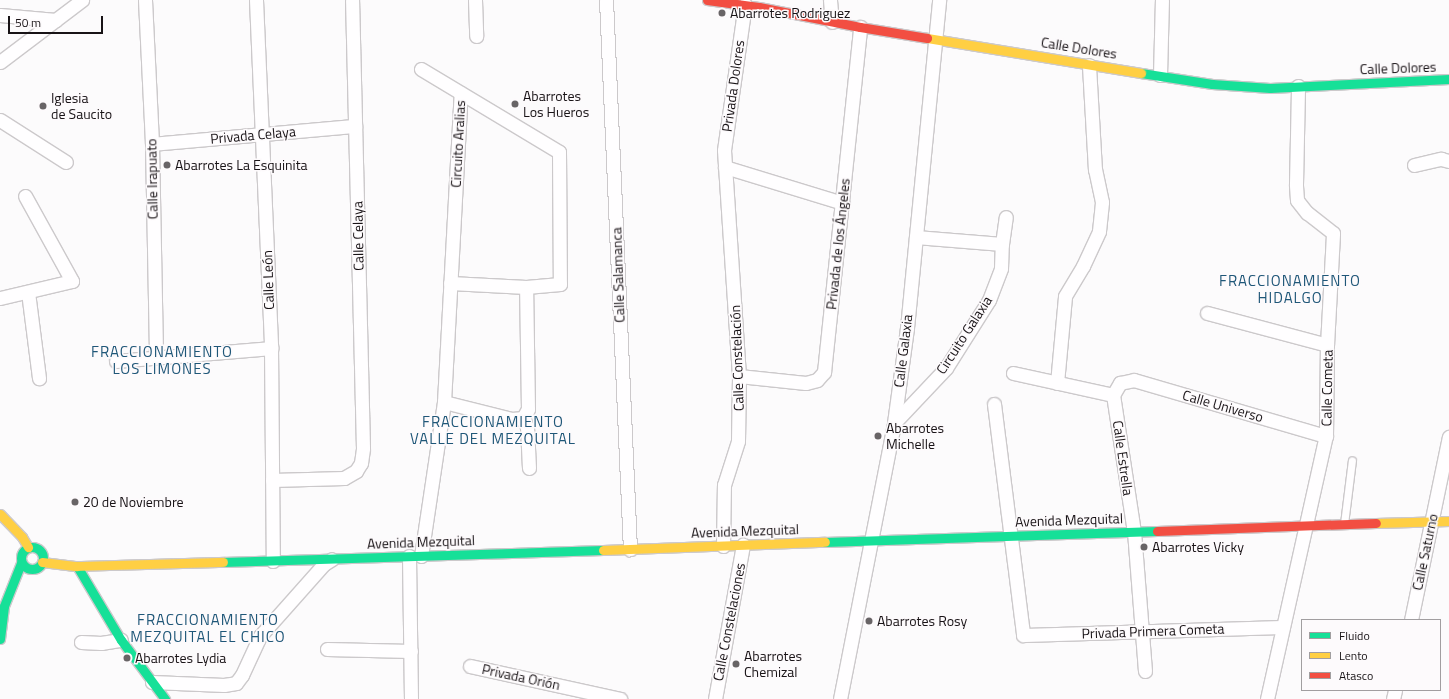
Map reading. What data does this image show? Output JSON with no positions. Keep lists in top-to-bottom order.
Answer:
{
  "streets": {
    "street": [
      "Calle Dolores",
      "Privada Dolores",
      "Privada Celaya",
      "Circuito Aralias",
      "Calle Irapuato",
      "Calle Celaya",
      "Privada de los Ángeles",
      "Calle Salamanca",
      "Calle León",
      "Circuito Galaxia",
      "Calle Galaxia",
      "Calle Constelación",
      "Calle Cometa",
      "Calle Universo",
      "Calle Estrella",
      "Avenida Mezquital",
      "Calle Saturno",
      "Calle Constelaciones",
      "Privada Primera Cometa",
      "Privada Orión"
    ]
  },
  "crossings": [
    ["Calle Dolores", "Privada Dolores"],
    ["Calle Dolores", "Privada de los Ángeles"],
    ["Calle Dolores", "Calle Galaxia"],
    ["Calle Dolores", "Calle Cometa"],
    ["Privada Dolores", "Calle Constelación"],
    ["Privada Celaya", "Calle Irapuato"],
    ["Privada Celaya", "Calle Celaya"],
    ["Privada Celaya", "Calle León"],
    ["Circuito Aralias", "Avenida Mezquital"],
    ["Calle Celaya", "Calle León"],
    ["Privada de los Ángeles", "Calle Constelación"],
    ["Calle Salamanca", "Avenida Mezquital"],
    ["Calle León", "Avenida Mezquital"],
    ["Circuito Galaxia", "Calle Galaxia"],
    ["Calle Galaxia", "Avenida Mezquital"],
    ["Calle Constelación", "Avenida Mezquital"],
    ["Calle Cometa", "Calle Universo"],
    ["Calle Cometa", "Avenida Mezquital"],
    ["Calle Cometa", "Privada Primera Cometa"],
    ["Calle Universo", "Calle Estrella"],
    ["Calle Estrella", "Avenida Mezquital"],
    ["Calle Estrella", "Privada Primera Cometa"],
    ["Avenida Mezquital", "Calle Saturno"],
    ["Avenida Mezquital", "Calle Constelaciones"],
    ["Avenida Mezquital", "Privada Primera Cometa"]
  ],
  "districts": [
    "FRACCIONAMIENTO HIDALGO",
    "FRACCIONAMIENTO LOS LIMONES",
    "FRACCIONAMIENTO VALLE DEL MEZQUITAL",
    "FRACCIONAMIENTO MEZQUITAL EL CHICO"
  ],
  "places": [
    "Abarrotes Rodriguez",
    "Abarrotes Los Hueros",
    "Iglesia de Saucito",
    "Abarrotes La Esquinita",
    "Abarrotes Michelle",
    "20 de Noviembre",
    "Abarrotes Vicky",
    "Abarrotes Rosy",
    "Abarrotes Lydia",
    "Abarrotes Chemizal"
  ],
  "legend": ["Fluido", "Lento", "Atasco"],
  "scale_bar": "50 m"
}
